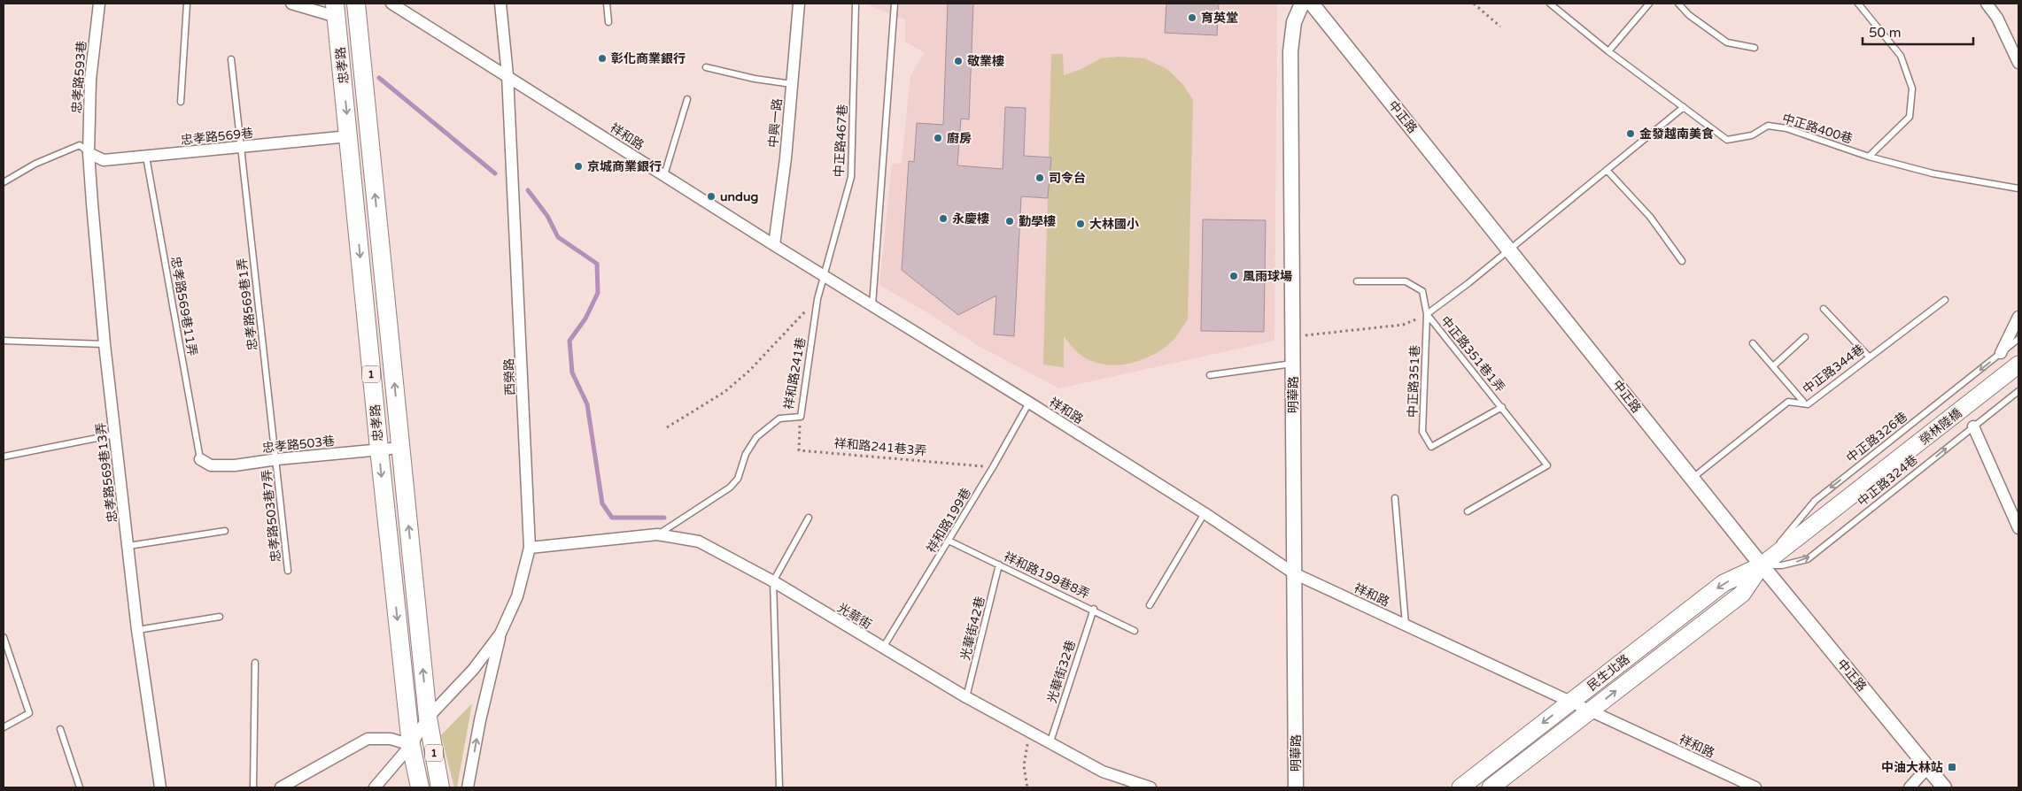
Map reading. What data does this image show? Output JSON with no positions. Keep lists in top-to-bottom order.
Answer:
{
  "streets": {
    "main road": [
      "忠孝路",
      "1",
      "榮林陸橋",
      "民生北路"
    ],
    "street": [
      "忠孝路593巷",
      "中正路",
      "中興一路",
      "忠孝路569巷",
      "祥和路",
      "西榮路",
      "明華路",
      "忠孝路503巷",
      "忠孝路569巷13弄",
      "光華街"
    ],
    "lane": [
      "中正路400巷",
      "中正路467巷",
      "忠孝路569巷1弄",
      "忠孝路569巷11弄",
      "中正路351巷1弄",
      "中正路344巷",
      "祥和路241巷",
      "中正路351巷",
      "中正路326巷",
      "中正路324巷",
      "忠孝路503巷7弄",
      "祥和路199巷",
      "祥和路199巷8弄",
      "光華街42巷",
      "光華街32巷"
    ],
    "path": ["祥和路241巷3弄"]
  },
  "crossings": [
    ["忠孝路", "忠孝路569巷"],
    ["忠孝路", "西榮路"],
    ["忠孝路", "忠孝路503巷"],
    ["忠孝路593巷", "忠孝路569巷"],
    ["忠孝路593巷", "忠孝路569巷13弄"],
    ["中正路", "中正路344巷"],
    ["中正路", "中正路326巷"],
    ["中正路", "中正路324巷"],
    ["中正路", "民生北路"],
    ["中興一路", "祥和路"],
    ["忠孝路569巷", "忠孝路569巷1弄"],
    ["忠孝路569巷", "忠孝路569巷11弄"],
    ["忠孝路569巷", "忠孝路569巷13弄"],
    ["祥和路", "中正路467巷"],
    ["祥和路", "祥和路241巷"],
    ["祥和路", "西榮路"],
    ["祥和路", "明華路"],
    ["祥和路", "祥和路199巷"],
    ["祥和路", "民生北路"],
    ["中正路467巷", "祥和路241巷"],
    ["忠孝路569巷1弄", "忠孝路503巷"],
    ["忠孝路569巷1弄", "忠孝路503巷7弄"],
    ["忠孝路569巷11弄", "忠孝路503巷"],
    ["中正路351巷1弄", "中正路351巷"],
    ["祥和路241巷", "祥和路241巷3弄"],
    ["祥和路241巷", "光華街"],
    ["西榮路", "光華街"],
    ["榮林陸橋", "民生北路"],
    ["中正路326巷", "中正路324巷"],
    ["中正路326巷", "民生北路"],
    ["忠孝路503巷", "忠孝路503巷7弄"],
    ["祥和路241巷3弄", "祥和路199巷"],
    ["中正路324巷", "民生北路"],
    ["祥和路199巷", "祥和路199巷8弄"],
    ["祥和路199巷", "光華街"],
    ["祥和路199巷8弄", "光華街42巷"],
    ["祥和路199巷8弄", "光華街32巷"],
    ["光華街", "光華街42巷"],
    ["光華街", "光華街32巷"]
  ],
  "one_way": ["中正路326巷", "中正路324巷"],
  "places": {
    "other": [
      "育英堂",
      "彰化商業銀行",
      "敬業樓",
      "金發越南美食",
      "廚房",
      "京城商業銀行",
      "司令台",
      "undug",
      "永慶樓",
      "勤學樓",
      "大林國小",
      "風雨球場"
    ],
    "transit": ["中油大林站"]
  },
  "scale_bar": "50 m"
}
